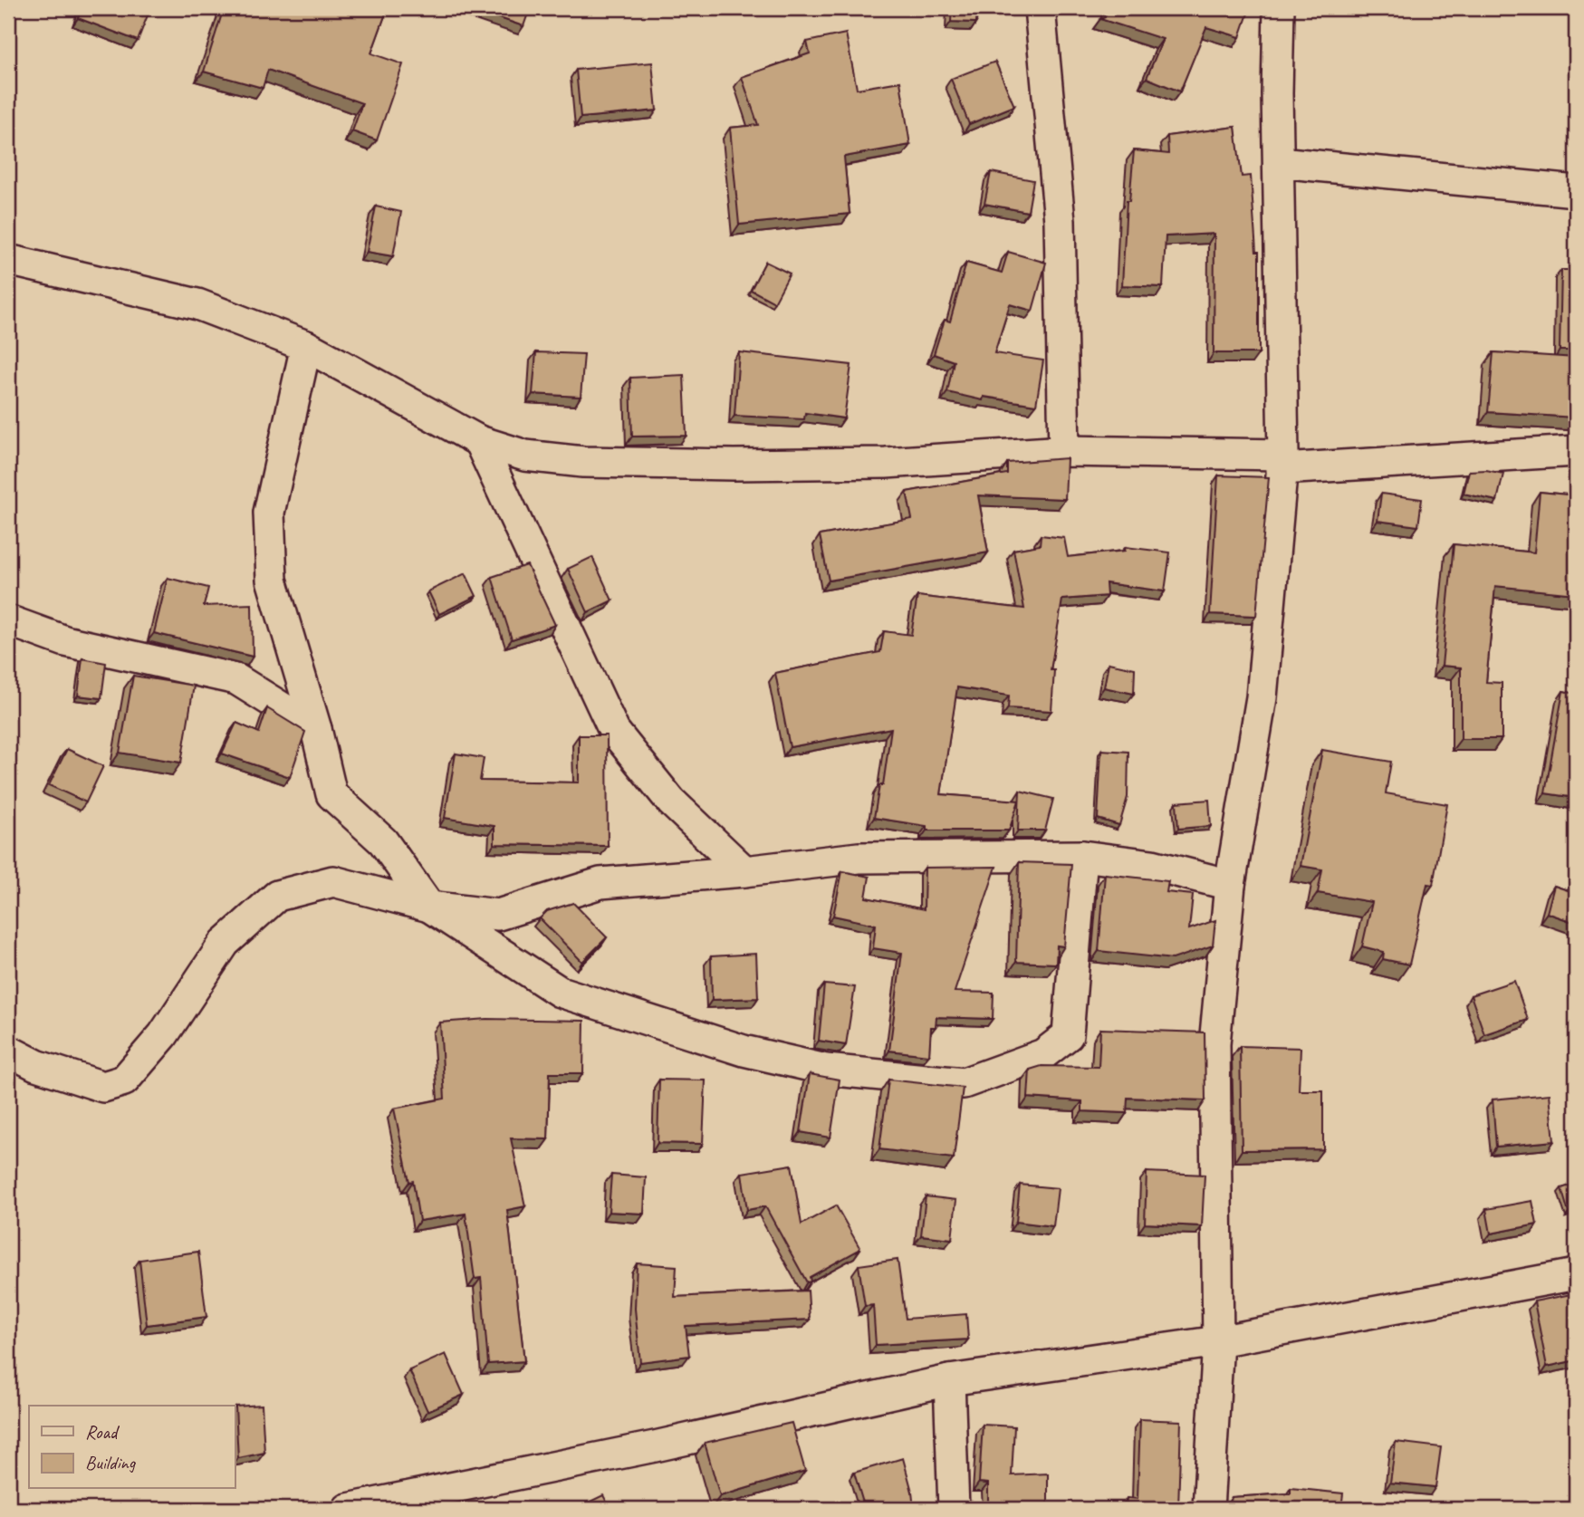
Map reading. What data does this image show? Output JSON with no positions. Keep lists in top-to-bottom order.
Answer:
{
  "legend": ["Road", "Building"]
}
